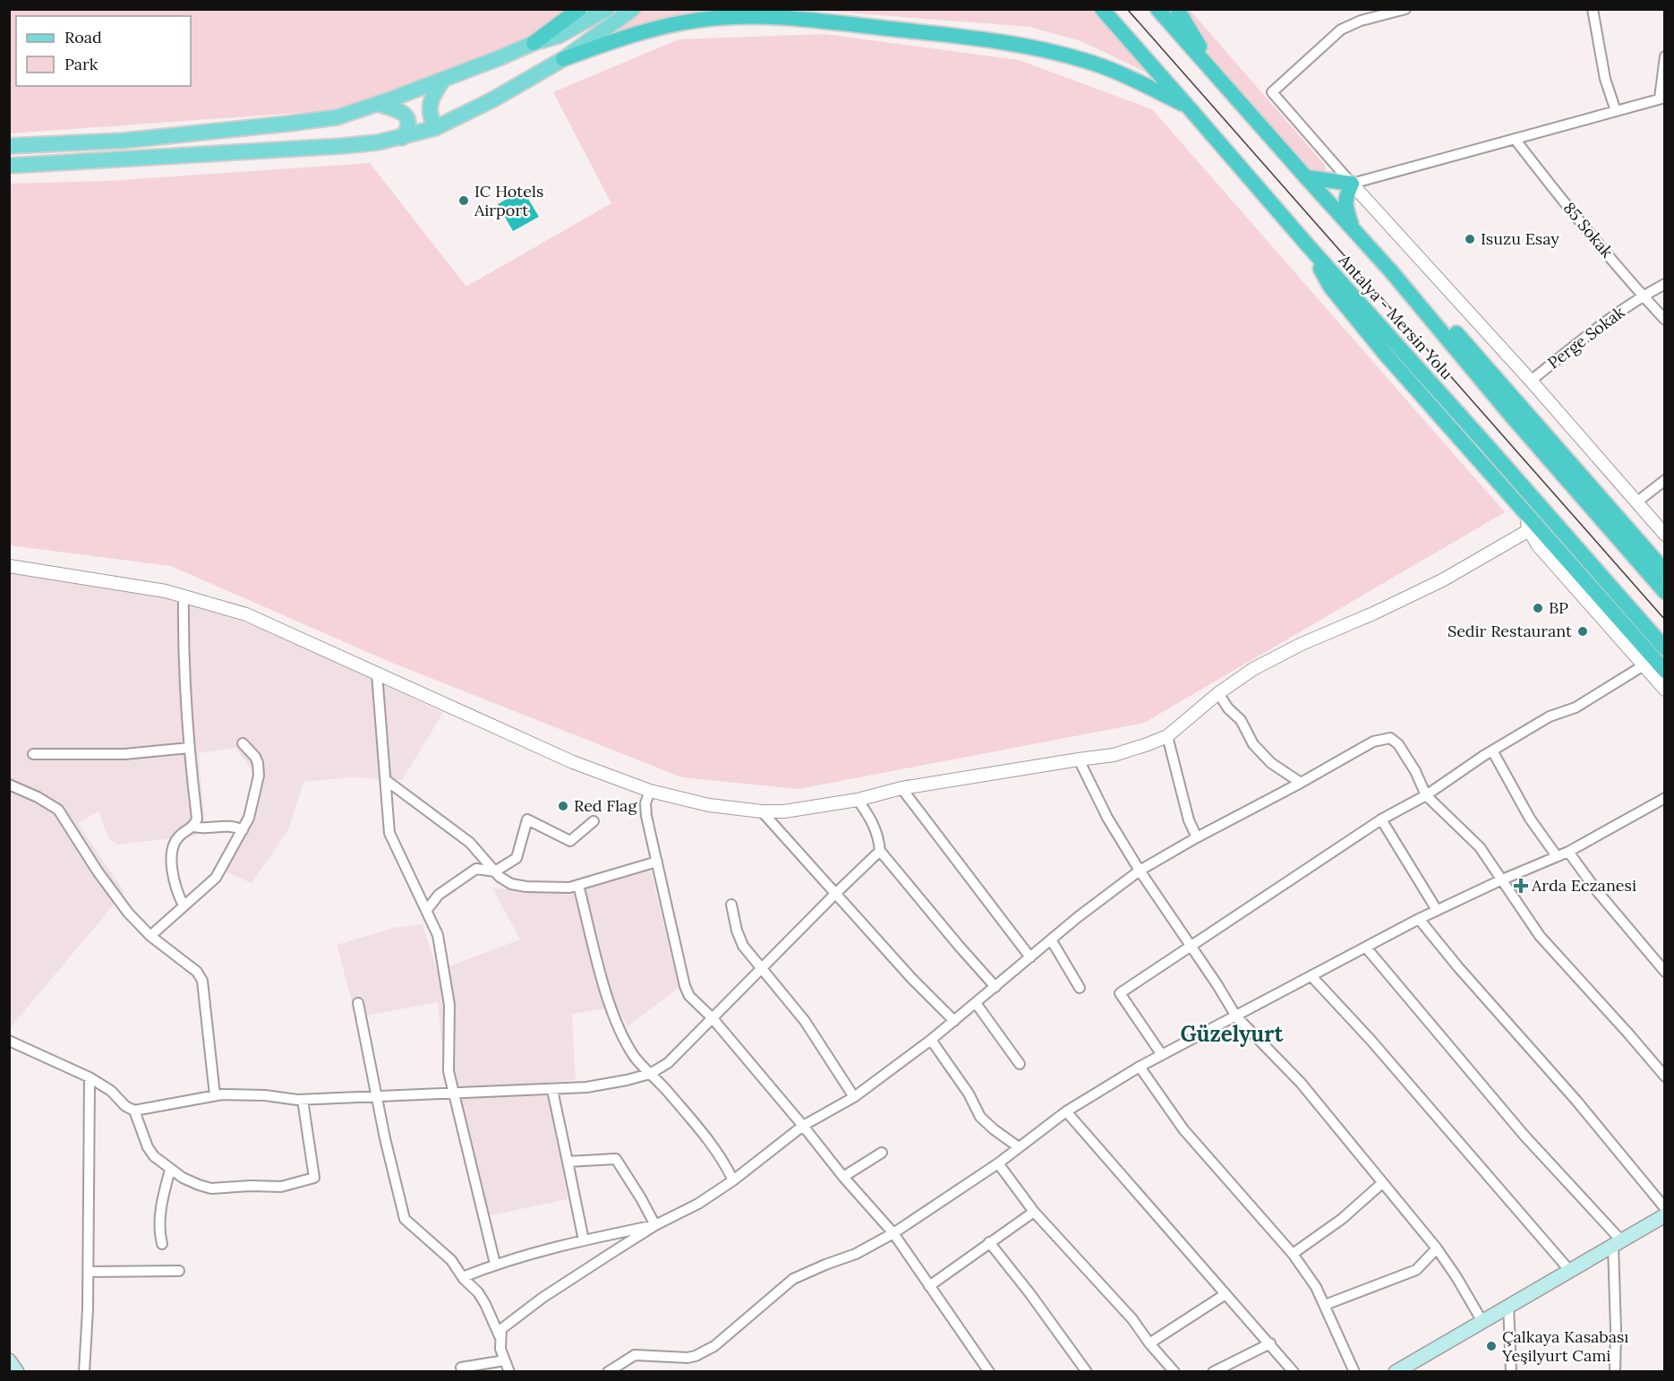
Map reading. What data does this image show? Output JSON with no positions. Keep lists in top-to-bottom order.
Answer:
{
  "streets": {
    "highway": ["Antalya - Mersin Yolu"],
    "street": ["85 Sokak", "Perge Sokak"]
  },
  "crossings": [
    ["85 Sokak", "Perge Sokak"]
  ],
  "districts": ["Güzelyurt"],
  "places": {
    "other": [
      "IC Hotels Airport",
      "Isuzu Esay",
      "BP",
      "Sedir Restaurant",
      "Red Flag",
      "Çalkaya Kasabası Yeşilyurt Cami"
    ],
    "health": ["Arda Eczanesi"]
  },
  "legend": ["Road", "Park"]
}
